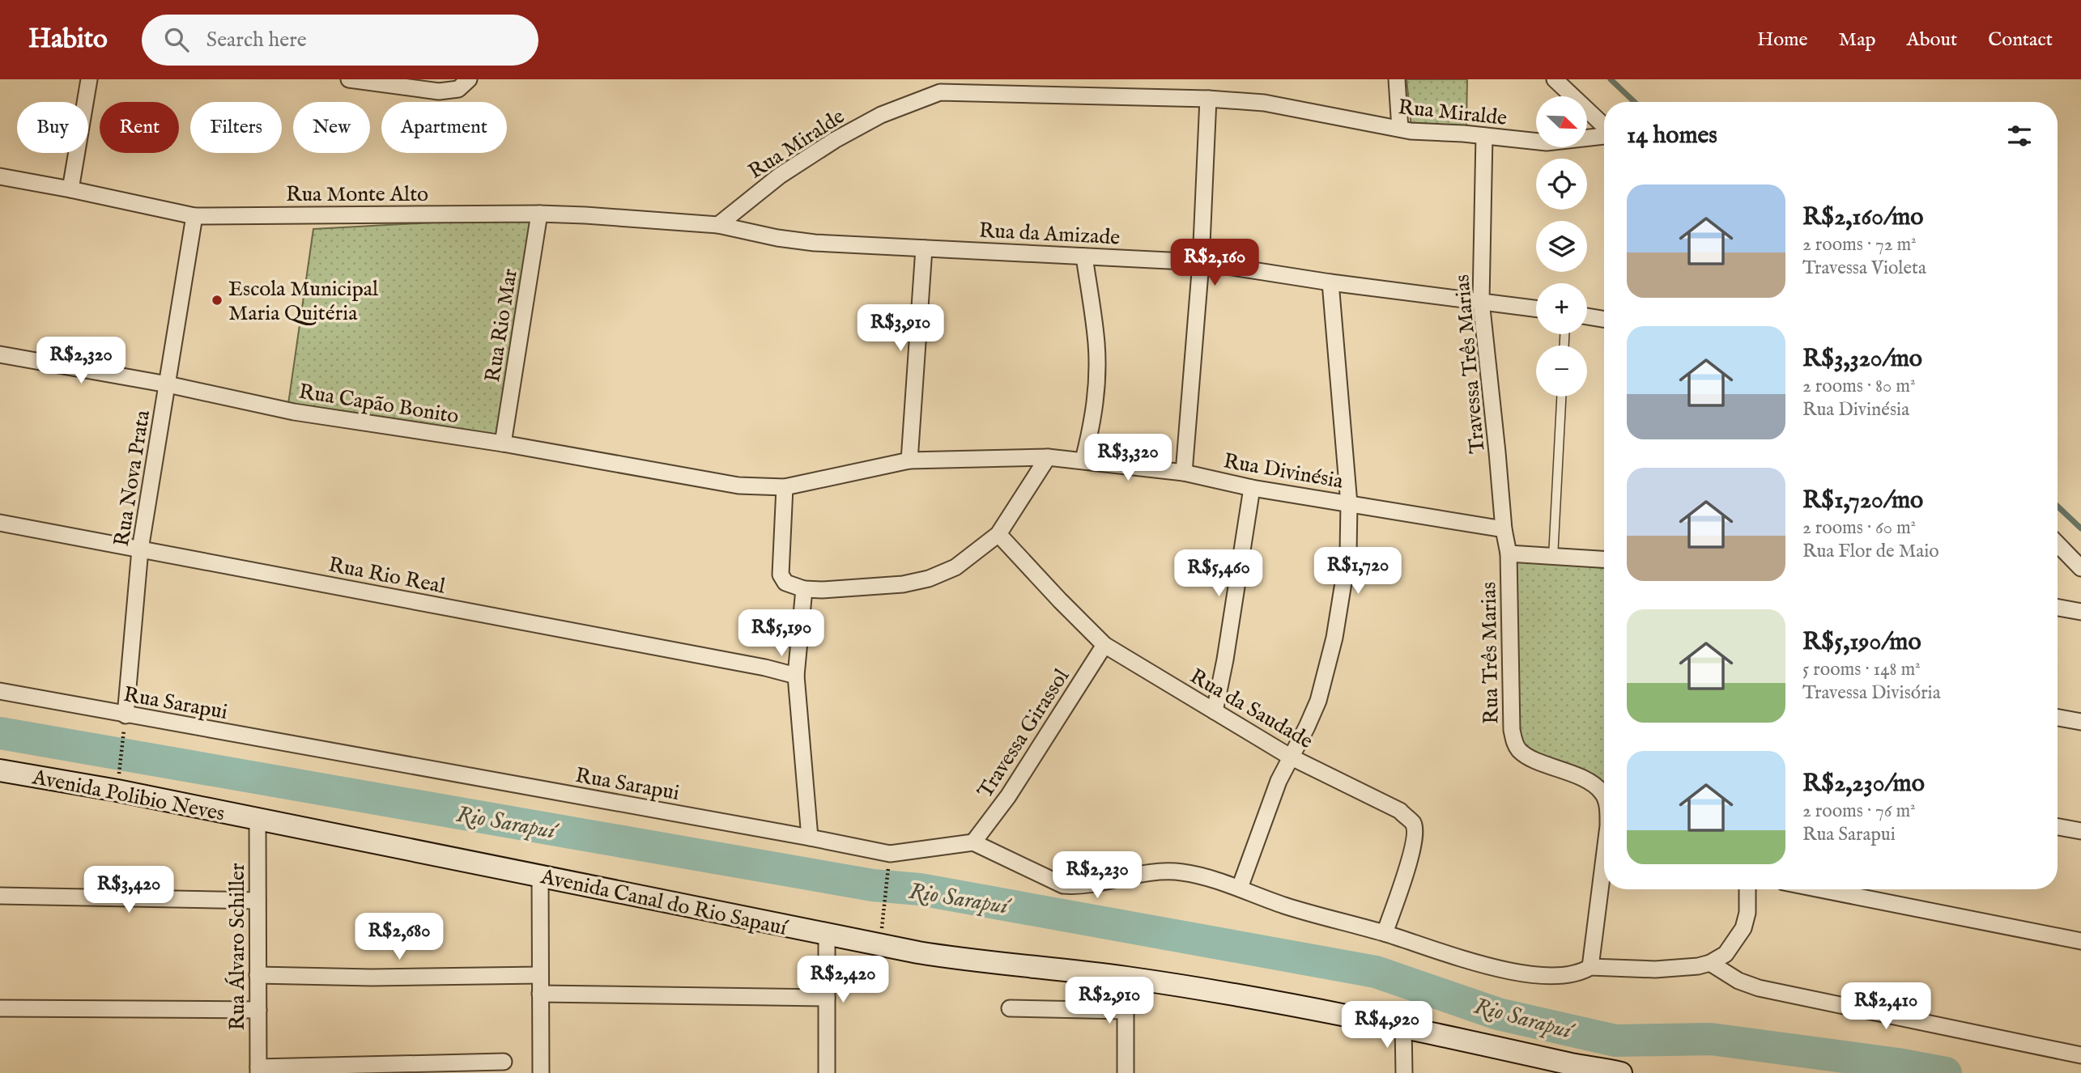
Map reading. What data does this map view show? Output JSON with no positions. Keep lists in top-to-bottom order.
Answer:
{
  "streets": {
    "street": [
      "Rua Miralde",
      "Rua Monte Alto",
      "Rua da Amizade",
      "Rua Rio Mar",
      "Travessa Três Marias",
      "Rua Capão Bonito",
      "Rua Divinésia",
      "Rua Nova Prata",
      "Rua Rio Real",
      "Rua Três Marias",
      "Rua Sarapui",
      "Rua da Saudade",
      "Travessa Girassol",
      "Avenida Polibio Neves",
      "Avenida Canal do Rio Sapauí",
      "Rua Álvaro Schiller"
    ]
  },
  "crossings": [
    ["Rua Miralde", "Rua Monte Alto"],
    ["Rua Miralde", "Rua da Amizade"],
    ["Rua Miralde", "Travessa Três Marias"],
    ["Rua Monte Alto", "Rua da Amizade"],
    ["Rua Monte Alto", "Rua Rio Mar"],
    ["Rua Monte Alto", "Rua Nova Prata"],
    ["Rua da Amizade", "Travessa Três Marias"],
    ["Rua Rio Mar", "Rua Capão Bonito"],
    ["Travessa Três Marias", "Rua Divinésia"],
    ["Travessa Três Marias", "Rua Três Marias"],
    ["Rua Capão Bonito", "Rua Divinésia"],
    ["Rua Capão Bonito", "Rua Nova Prata"],
    ["Rua Nova Prata", "Rua Rio Real"],
    ["Rua Nova Prata", "Rua Sarapui"],
    ["Rua Sarapui", "Travessa Girassol"],
    ["Rua da Saudade", "Travessa Girassol"],
    ["Avenida Polibio Neves", "Avenida Canal do Rio Sapauí"],
    ["Avenida Polibio Neves", "Rua Álvaro Schiller"],
    ["Avenida Canal do Rio Sapauí", "Rua Álvaro Schiller"]
  ],
  "water": ["Rio Sarapuí"],
  "places": ["Escola Municipal Maria Quitéria"],
  "north": "bottom right",
  "page": {
    "header": "Habito",
    "search": "Search here",
    "nav": [
      "Home",
      "Map",
      "About",
      "Contact"
    ],
    "map_buttons": ["+", "−"],
    "chip": [
      "Buy",
      "Rent",
      "Filters",
      "New",
      "Apartment"
    ],
    "heading": "14 homes",
    "list": [
      {
        "name": "R$2,160/mo",
        "note": "2 rooms · 72 m² · Travessa Violeta"
      },
      {
        "name": "R$3,320/mo",
        "note": "2 rooms · 80 m² · Rua Divinésia"
      },
      {
        "name": "R$1,720/mo",
        "note": "2 rooms · 60 m² · Rua Flor de Maio"
      },
      {
        "name": "R$5,190/mo",
        "note": "5 rooms · 148 m² · Travessa Divisória"
      },
      {
        "name": "R$2,230/mo",
        "note": "2 rooms · 76 m² · Rua Sarapui"
      }
    ],
    "price": [
      "R$2,160",
      "R$3,910",
      "R$2,320",
      "R$3,320",
      "R$1,720",
      "R$5,460",
      "R$5,190",
      "R$2,230",
      "R$3,420",
      "R$2,680",
      "R$2,420",
      "R$2,910",
      "R$2,410",
      "R$4,920"
    ]
  }
}
